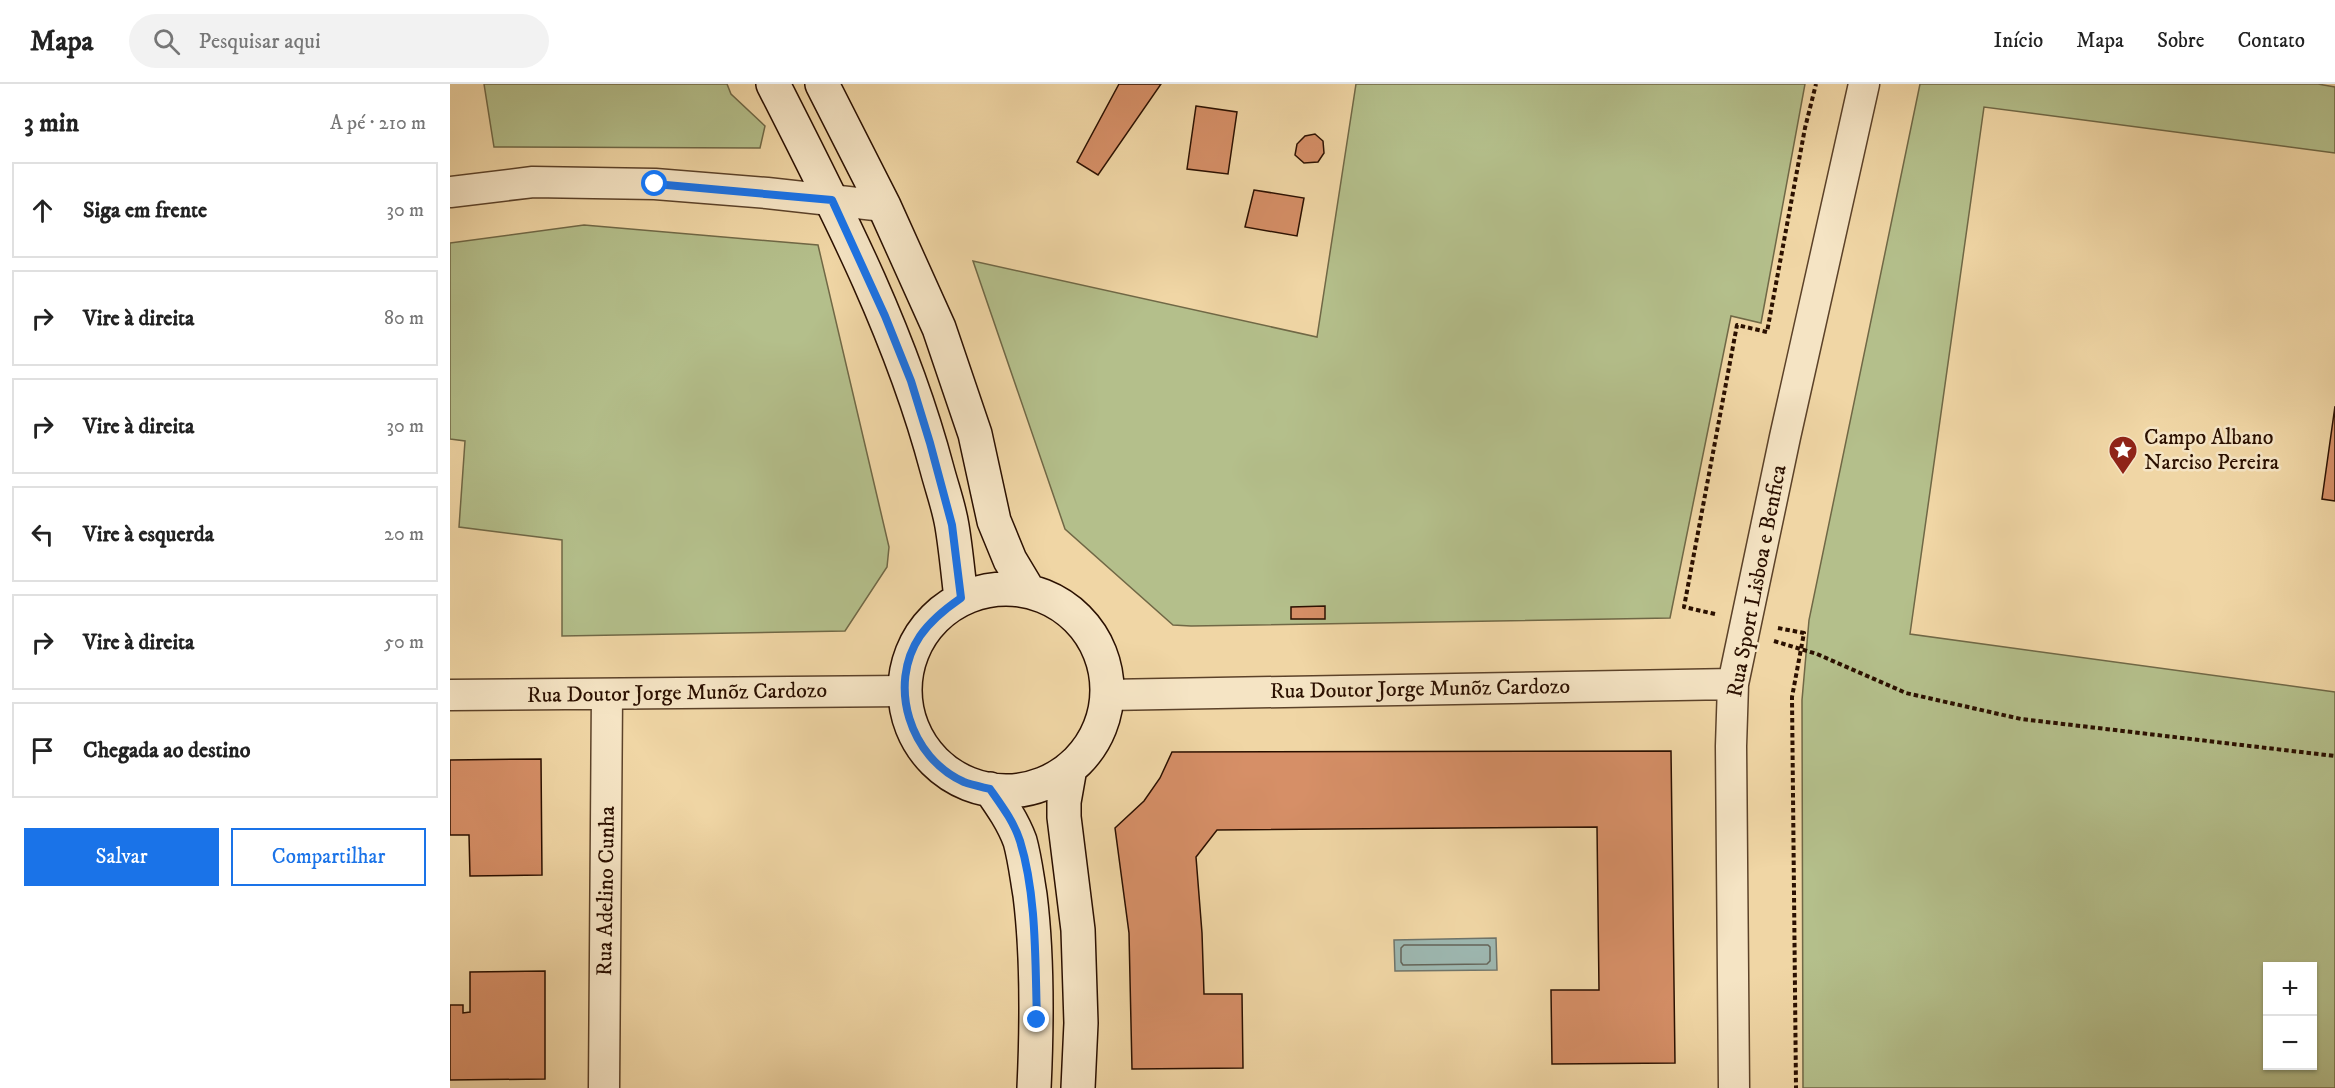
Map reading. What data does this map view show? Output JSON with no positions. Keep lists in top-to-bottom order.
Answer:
{
  "streets": {
    "street": ["Rua Sport Lisboa e Benfica", "Rua Doutor Jorge Munõz Cardozo", "Rua Adelino Cunha"]
  },
  "crossings": [
    ["Rua Sport Lisboa e Benfica", "Rua Doutor Jorge Munõz Cardozo"],
    ["Rua Doutor Jorge Munõz Cardozo", "Rua Adelino Cunha"]
  ],
  "places": {
    "place": ["Campo Albano Narciso Pereira"]
  },
  "page": {
    "header": "Mapa",
    "search": "Pesquisar aqui",
    "nav": [
      "Início",
      "Mapa",
      "Sobre",
      "Contato"
    ],
    "heading": ["3 min", "A pé · 210 m"],
    "list": [
      ["Siga em frente", "30 m"],
      ["Vire à direita", "80 m"],
      ["Vire à direita", "30 m"],
      ["Vire à esquerda", "20 m"],
      ["Vire à direita", "50 m"],
      "Chegada ao destino"
    ],
    "buttons": ["Salvar", "Compartilhar"],
    "map_buttons": ["+", "−"]
  }
}
